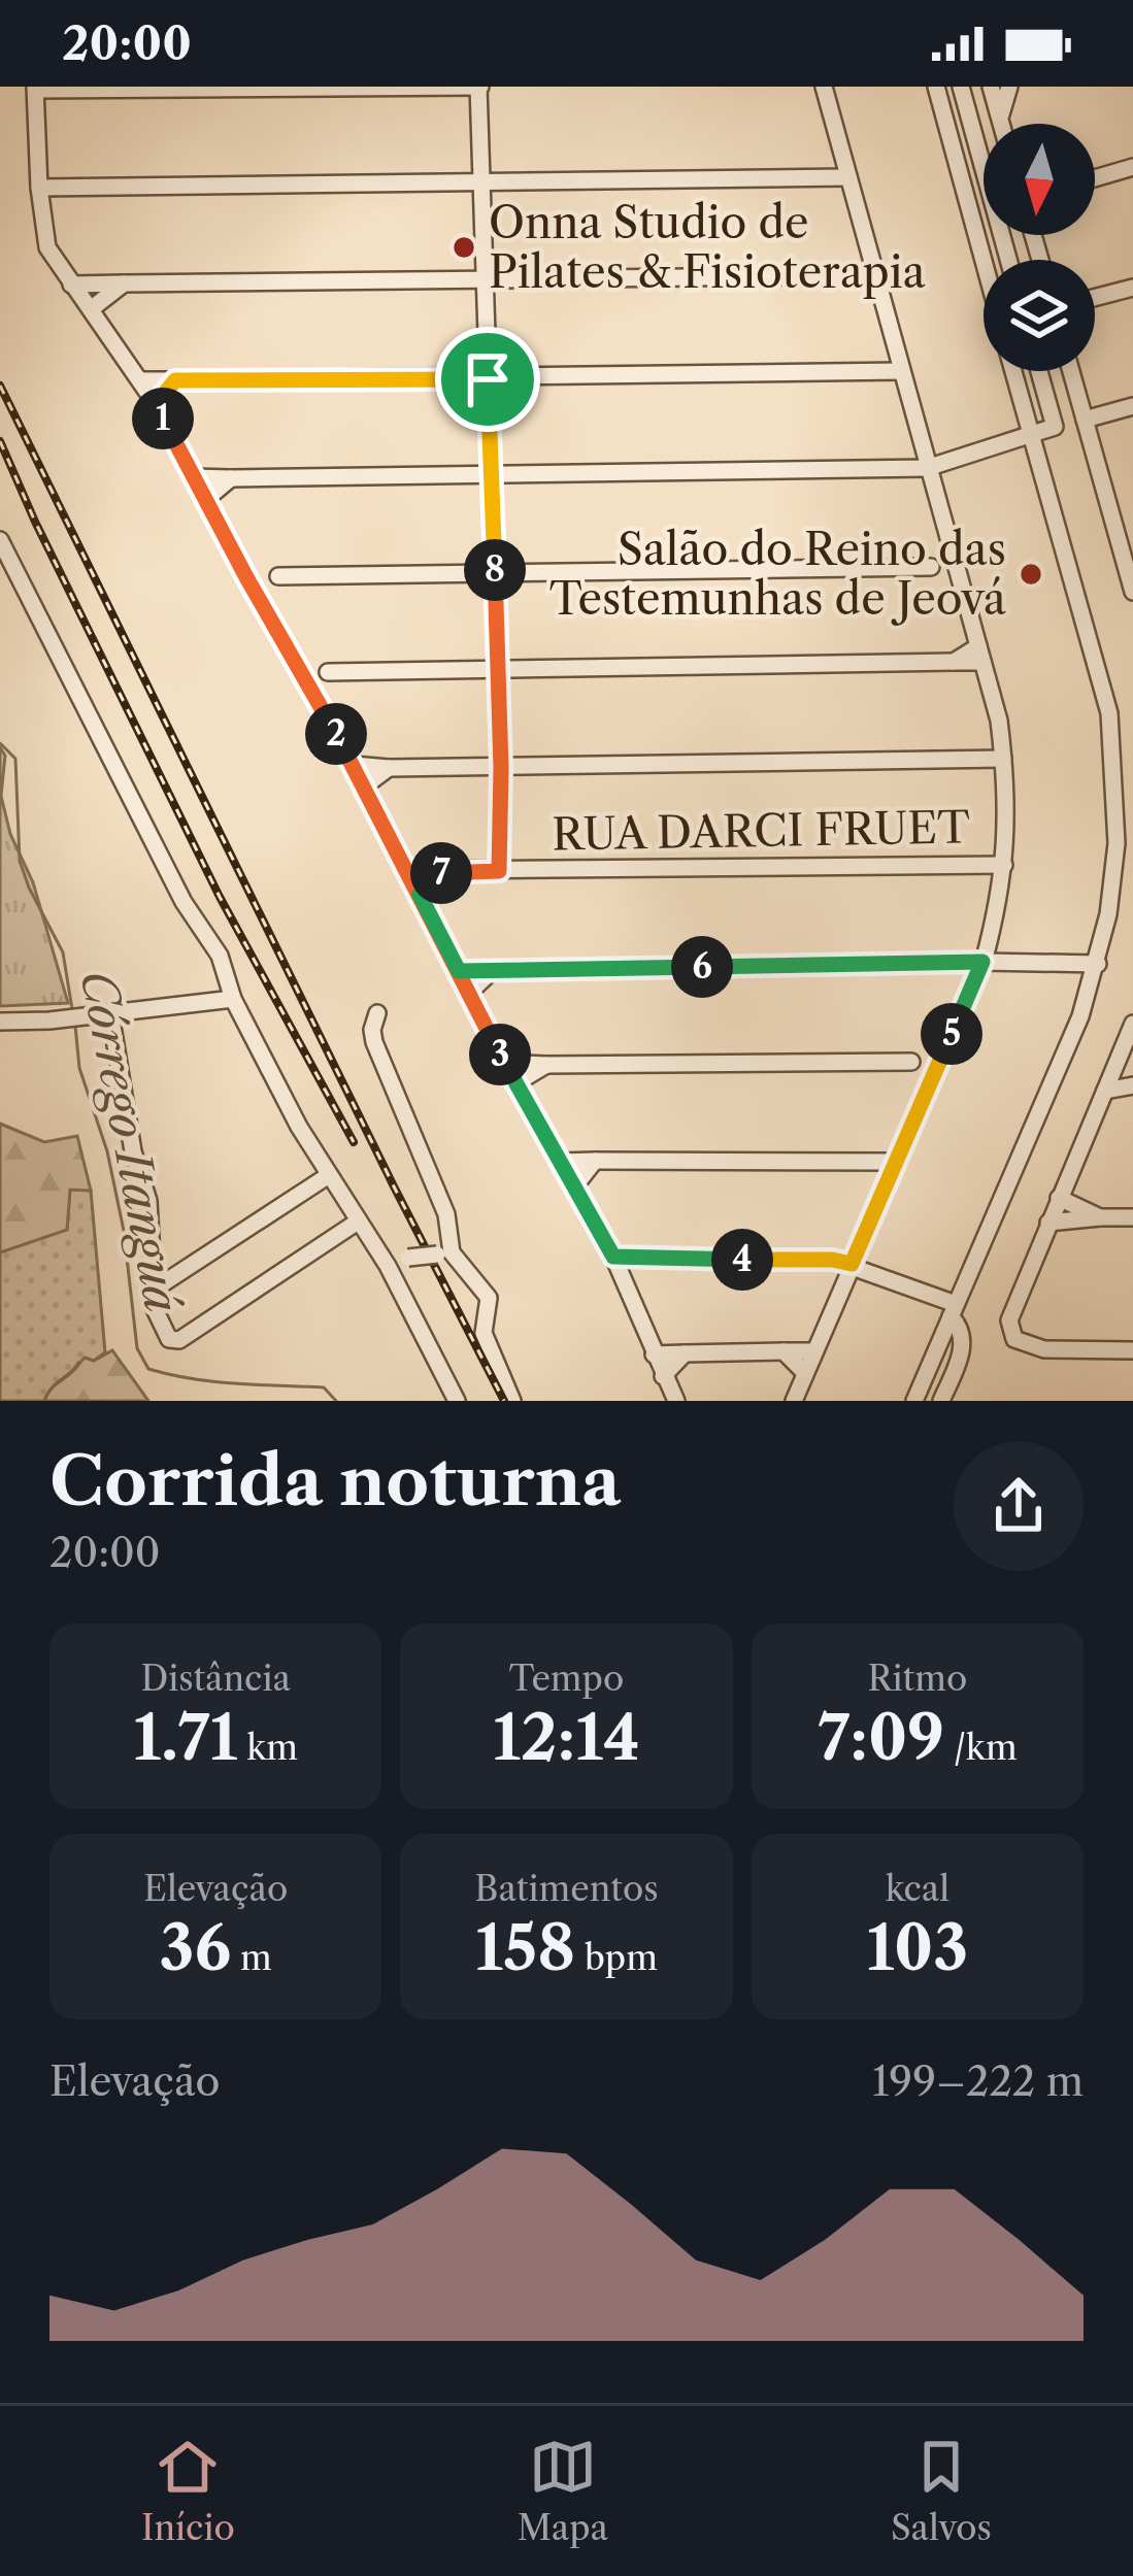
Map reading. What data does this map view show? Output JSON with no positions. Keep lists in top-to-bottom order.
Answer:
{
  "streets": {
    "street": ["RUA DARCI FRUET"]
  },
  "water": ["Córrego Itanguá"],
  "places": ["Onna Studio de Pilates & Fisioterapia", "Salão do Reino das Testemunhas de Jeová"],
  "north": "bottom",
  "page": {
    "status": "20:00",
    "pins": [
      "1",
      "8",
      "2",
      "7",
      "6",
      "5",
      "3",
      "4"
    ],
    "heading": ["Corrida noturna", "20:00"],
    "stats": [
      ["Distância", "1.71 km"],
      ["Tempo", "12:14"],
      ["Ritmo", "7:09 /km"],
      ["Elevação", "36 m"],
      ["Batimentos", "158 bpm"],
      ["kcal", "103"]
    ],
    "chart": ["Elevação", "199–222 m"],
    "tabs": ["Início", "Mapa", "Salvos"]
  }
}
